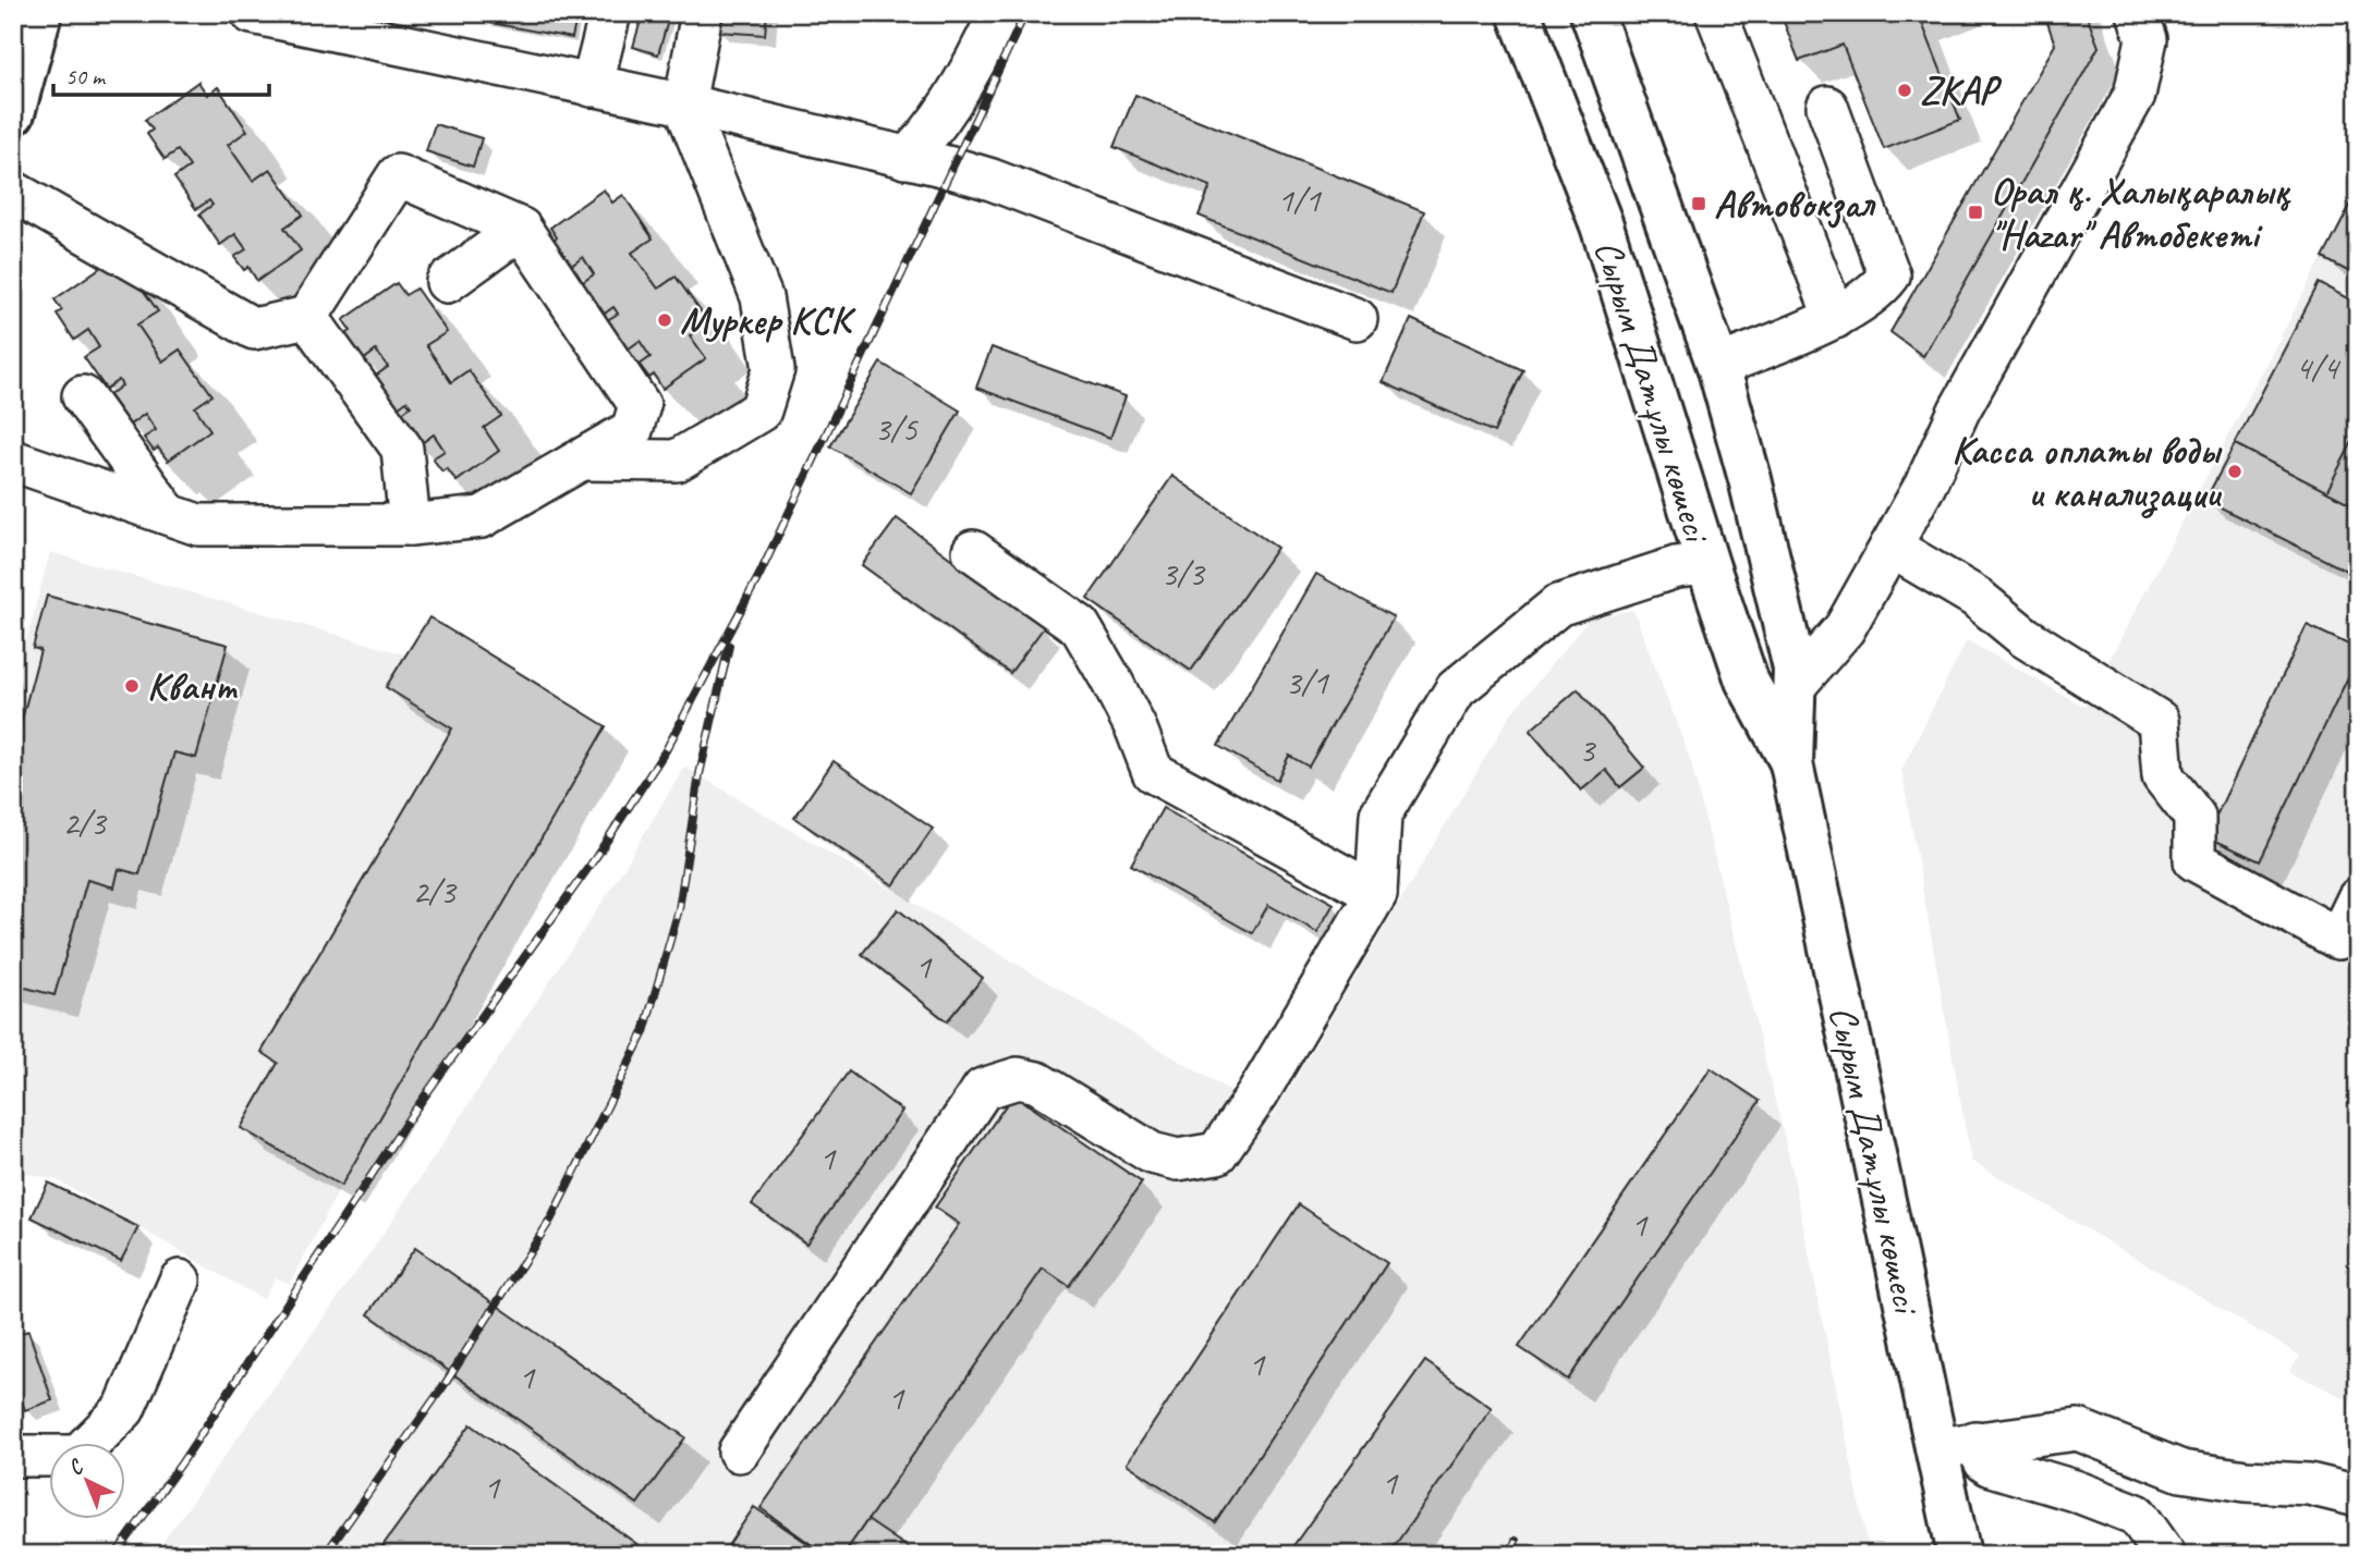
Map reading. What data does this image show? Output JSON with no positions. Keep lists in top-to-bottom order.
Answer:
{
  "streets": {
    "main road": ["Сырым Датұлы көшесі"]
  },
  "places": {
    "other": [
      "ZKAP",
      "Муркер КСК",
      "Касса оплаты воды и канализации",
      "Квант"
    ],
    "transit": ["Автовокзал", "Орал қ. Халықаралық \"Hazar\" Автобекеті"]
  },
  "house_numbers": [
    "1/1",
    "4/4",
    "3/5",
    "3/3",
    "3/1",
    "3",
    "2/3",
    "2/3",
    "1",
    "1",
    "1",
    "1",
    "1",
    "1",
    "1",
    "1"
  ],
  "scale_bar": "50 m",
  "north": "top left"
}
